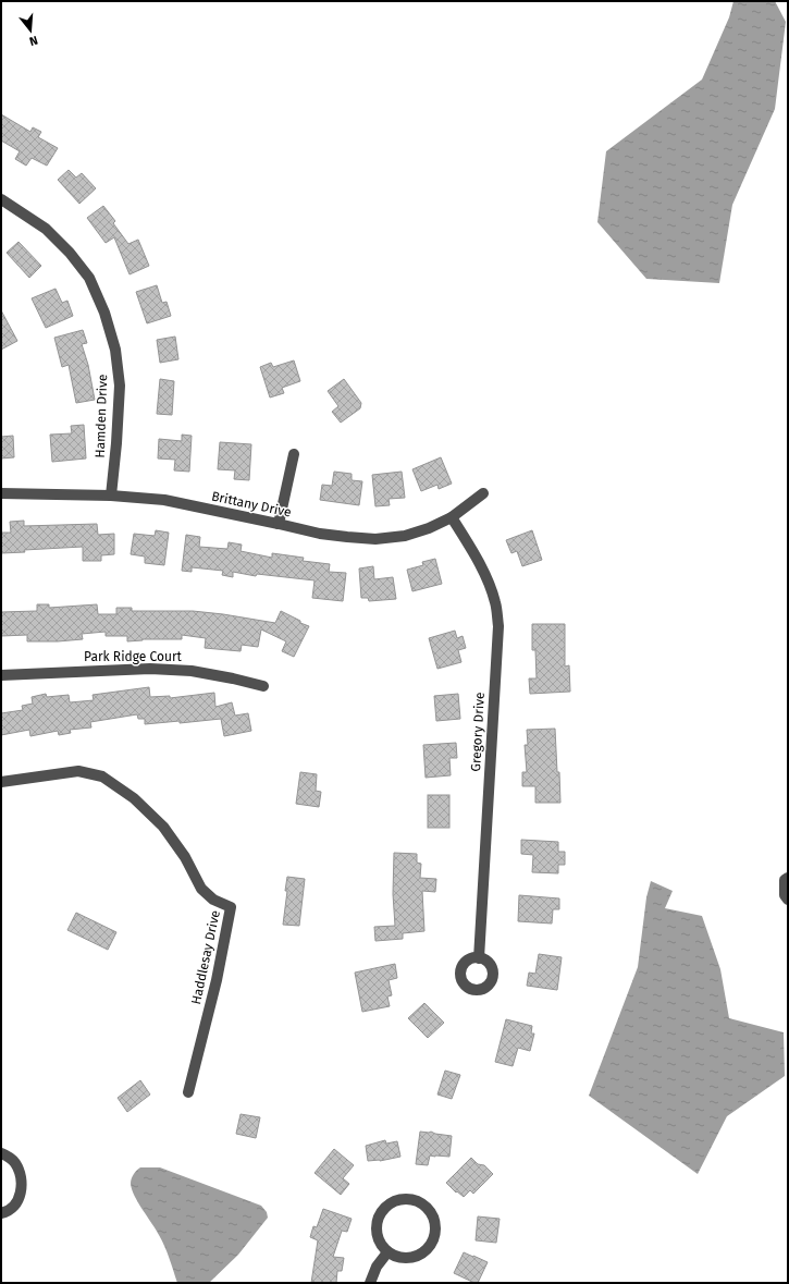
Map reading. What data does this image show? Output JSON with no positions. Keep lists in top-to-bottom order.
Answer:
{
  "streets": {
    "street": [
      "Hamden Drive",
      "Brittany Drive",
      "Park Ridge Court",
      "Gregory Drive",
      "Haddlesay Drive"
    ]
  },
  "crossings": [
    ["Hamden Drive", "Brittany Drive"],
    ["Brittany Drive", "Gregory Drive"]
  ],
  "north": "bottom"
}
